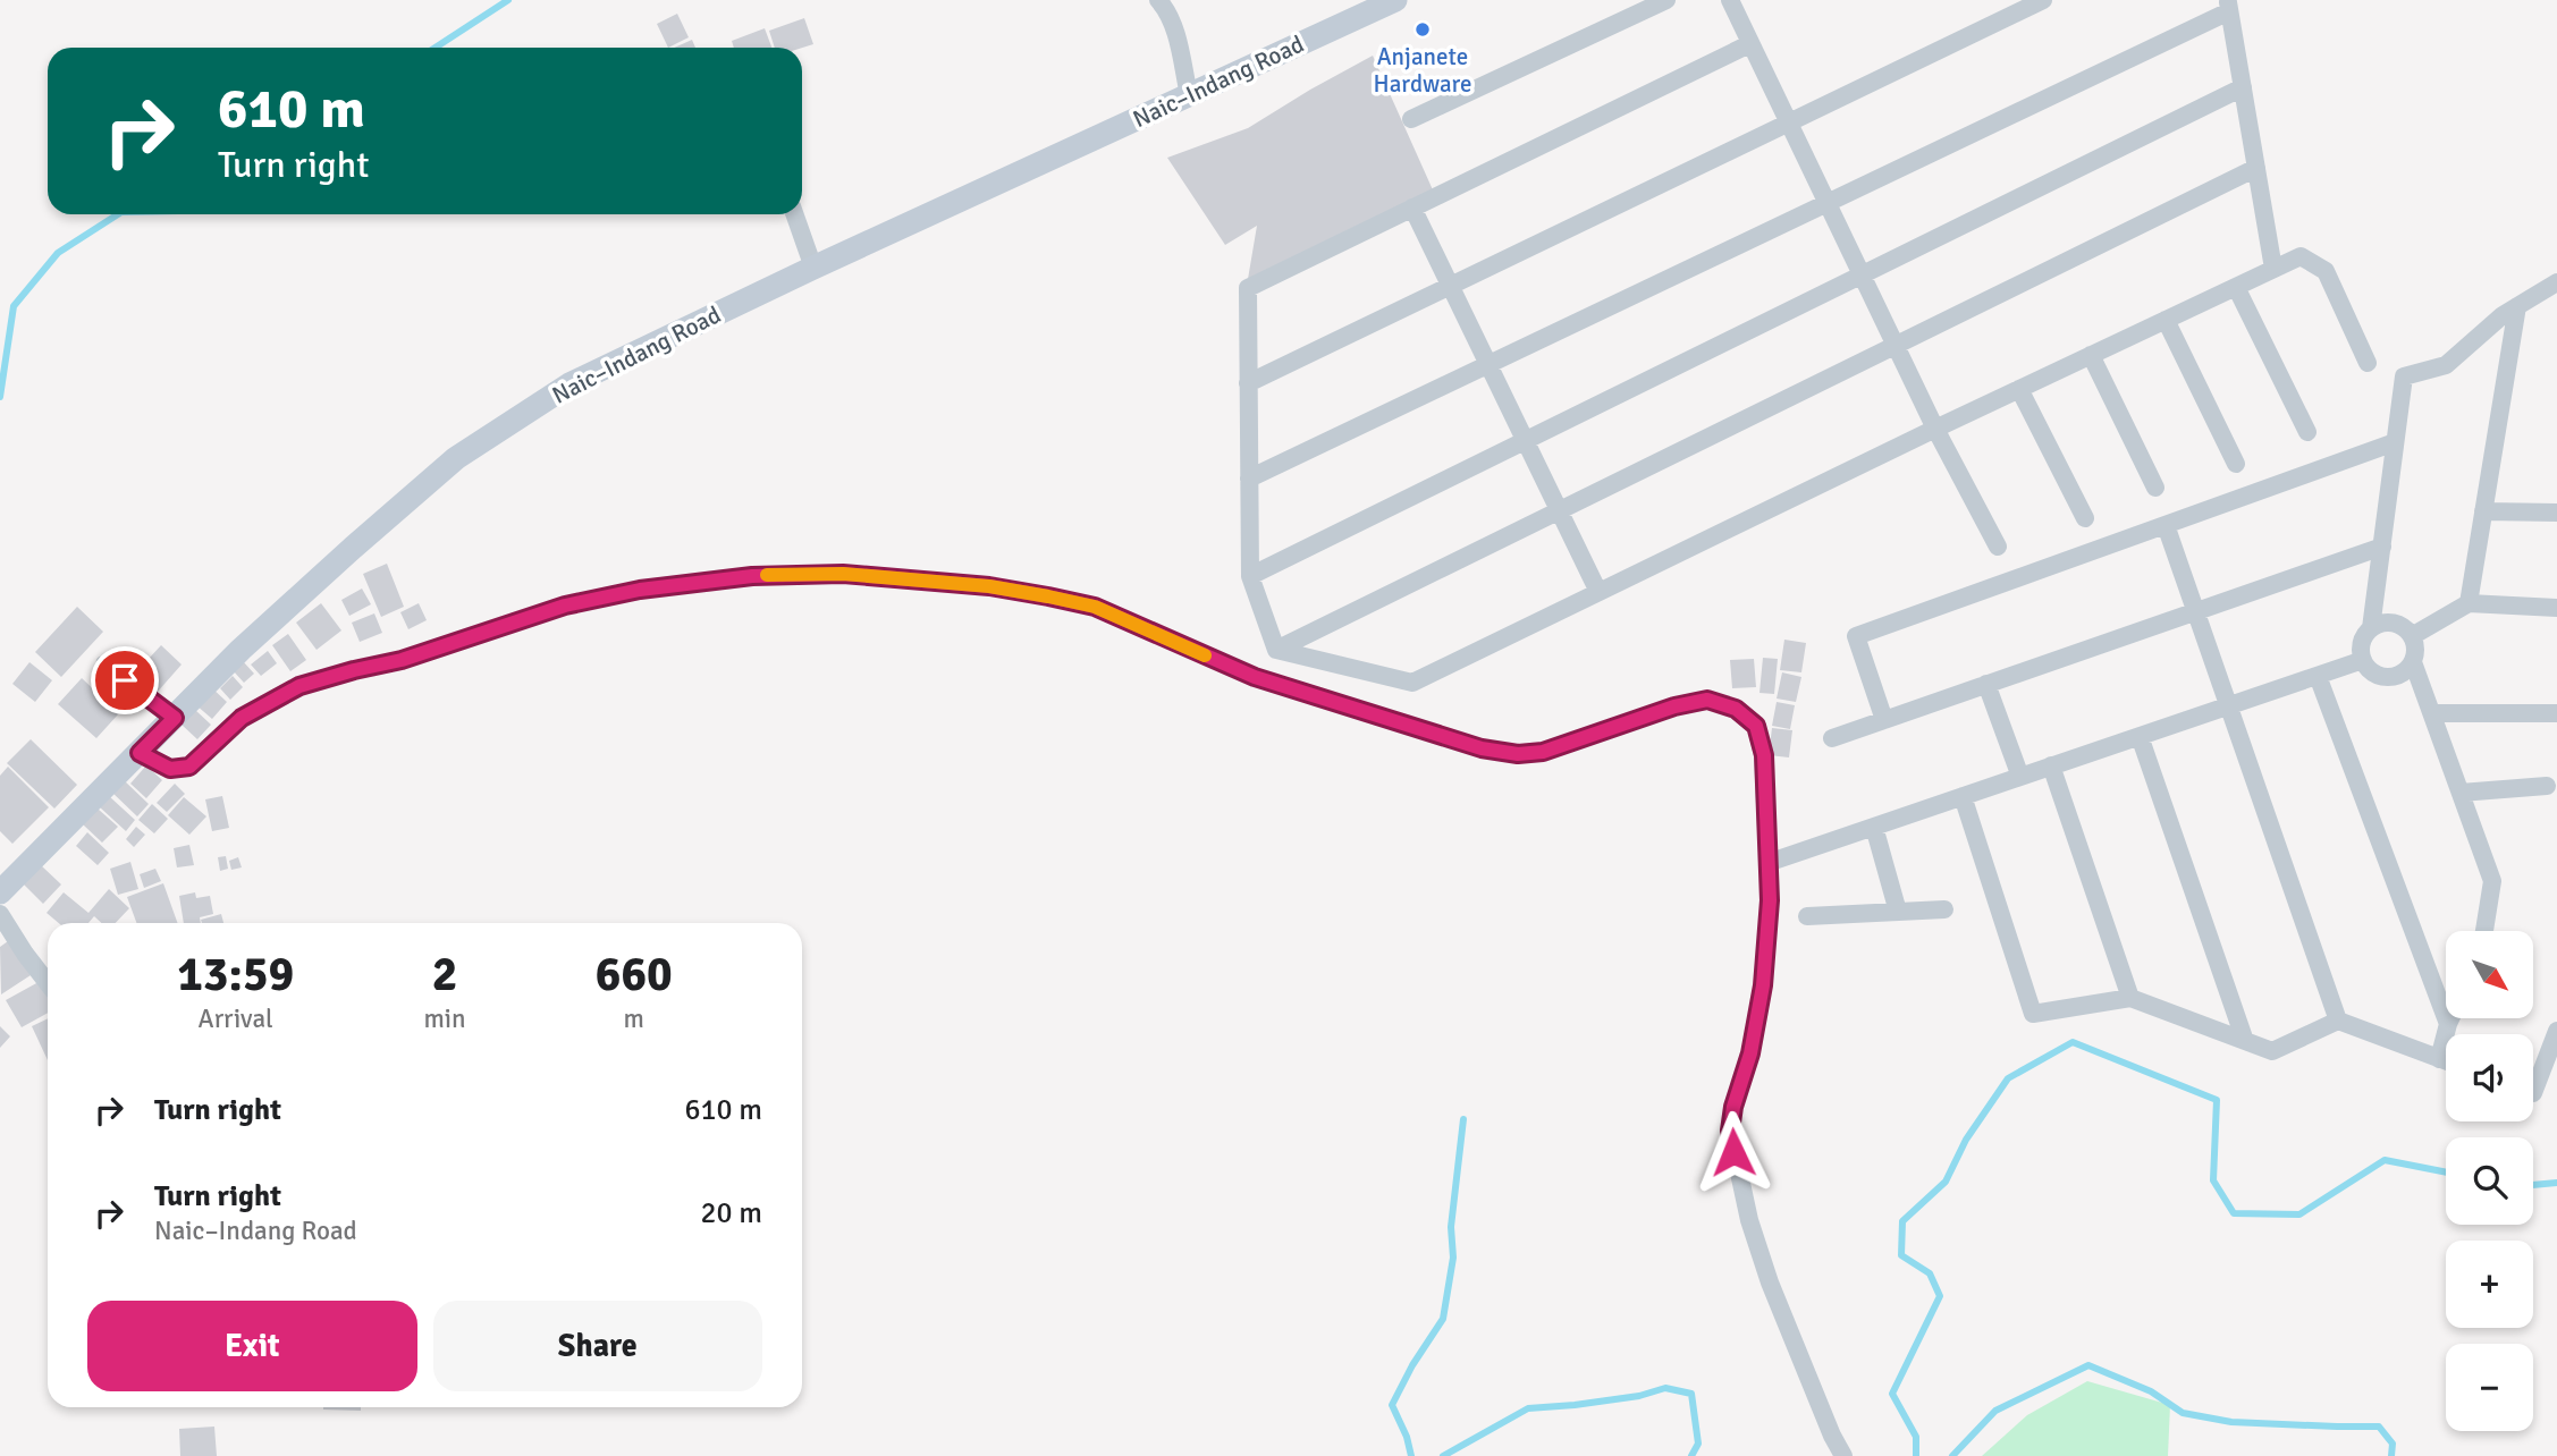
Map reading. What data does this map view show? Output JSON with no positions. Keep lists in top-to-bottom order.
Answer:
{
  "streets": {
    "main road": ["Naic–Indang Road"]
  },
  "places": ["Anjanete Hardware"],
  "north": "bottom right",
  "page": {
    "turn": ["610 m", "Turn right"],
    "eta": [
      "13:59",
      "Arrival",
      "2",
      "min",
      "660",
      "m"
    ],
    "map_buttons": ["+", "−"],
    "list": [
      {
        "name": "Turn right",
        "value": "610 m"
      },
      {
        "name": "Turn right",
        "note": "Naic–Indang Road",
        "value": "20 m"
      }
    ],
    "buttons": ["Exit", "Share"]
  }
}
